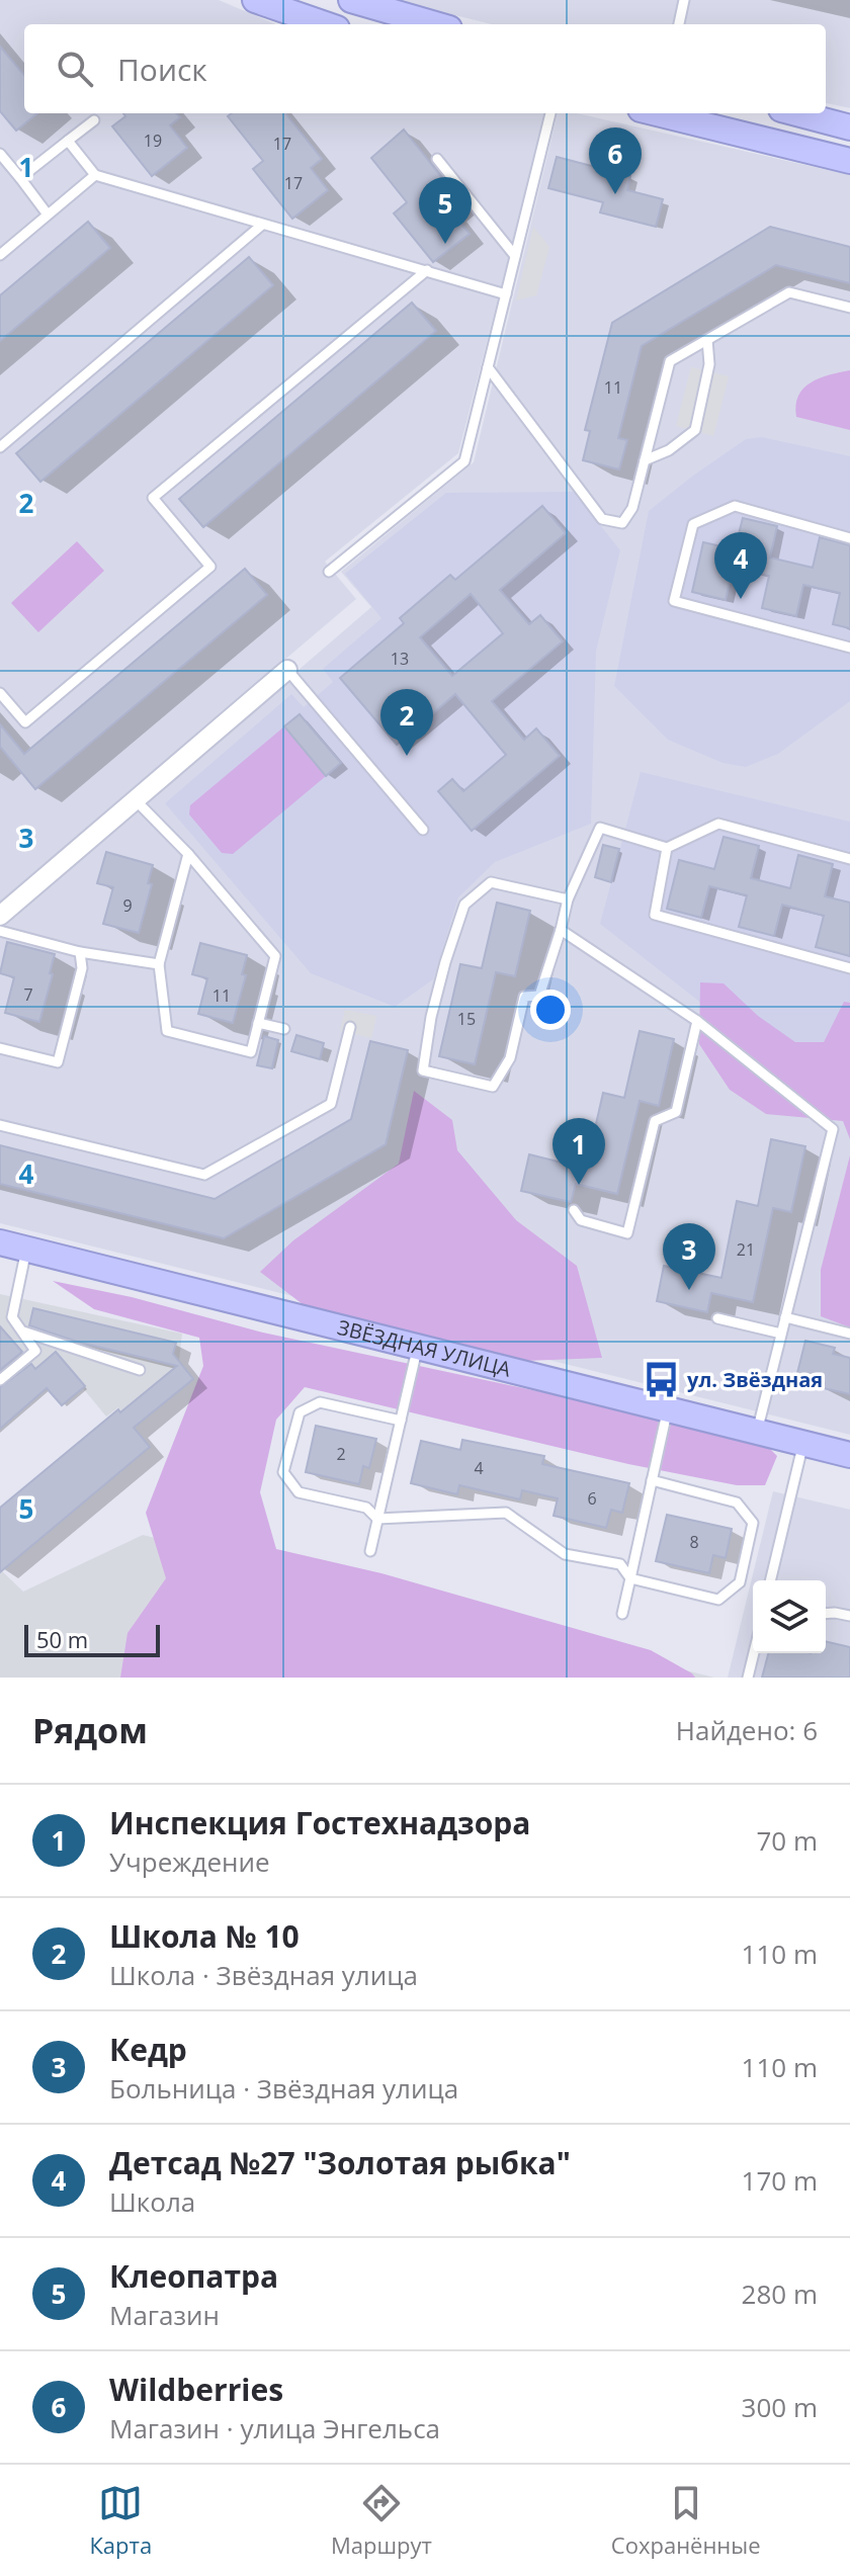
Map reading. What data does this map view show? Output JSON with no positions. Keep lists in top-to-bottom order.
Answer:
{
  "streets": {
    "street": ["ЗВЁЗДНАЯ УЛИЦА"]
  },
  "places": {
    "bus stop": ["ул. Звёздная"]
  },
  "house_numbers": [
    "19",
    "17",
    "17",
    "11",
    "13",
    "9",
    "7",
    "11",
    "15",
    "21",
    "2",
    "4",
    "6",
    "8"
  ],
  "scale_bar": "50 m",
  "page": {
    "search": "Поиск",
    "pins": [
      "6",
      "5",
      "4",
      "2",
      "1",
      "3"
    ],
    "scale": "50 m",
    "heading": ["Рядом", "Найдено: 6"],
    "list": [
      {
        "mark": "1",
        "name": "Инспекция Гостехнадзора",
        "note": "Учреждение",
        "value": "70 m"
      },
      {
        "mark": "2",
        "name": "Школа № 10",
        "note": "Школа · Звёздная улица",
        "value": "110 m"
      },
      {
        "mark": "3",
        "name": "Кедр",
        "note": "Больница · Звёздная улица",
        "value": "110 m"
      },
      {
        "mark": "4",
        "name": "Детсад №27 \"Золотая рыбка\"",
        "note": "Школа",
        "value": "170 m"
      },
      {
        "mark": "5",
        "name": "Клеопатра",
        "note": "Магазин",
        "value": "280 m"
      },
      {
        "mark": "6",
        "name": "Wildberries",
        "note": "Магазин · улица Энгельса",
        "value": "300 m"
      }
    ],
    "nav": ["Карта", "Маршрут", "Сохранённые"]
  },
  "grid": {
    "rows": [
      "1",
      "2",
      "3",
      "4",
      "5"
    ]
  }
}
